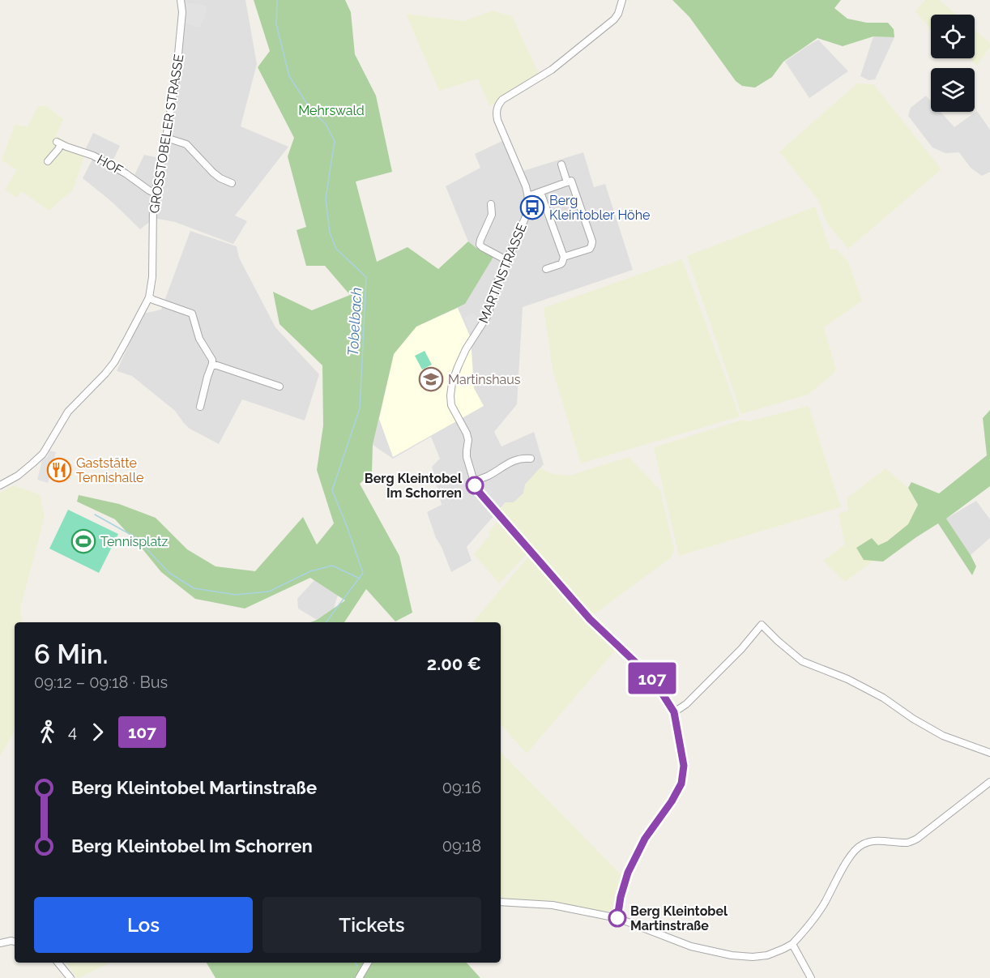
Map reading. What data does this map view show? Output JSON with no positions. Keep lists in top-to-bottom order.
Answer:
{
  "streets": {
    "street": ["GROSSTOBELER STRASSE", "HOF", "MARTINSTRASSE"]
  },
  "crossings": [
    ["GROSSTOBELER STRASSE", "HOF"]
  ],
  "water": ["Tobelbach"],
  "parks": ["Mehrswald"],
  "places": {
    "bus stop": ["Berg Kleintobler Höhe"],
    "school or university": ["Martinshaus"],
    "restaurant": ["Gaststätte Tennishalle"],
    "other": ["Berg Kleintobel Im Schorren", "Berg Kleintobel Martinstraße"],
    "sports": ["Tennisplatz"]
  },
  "lines": ["bus line 107"],
  "page": {
    "on_map": "107",
    "heading": ["6 Min.", "09:12 – 09:18 · Bus", "2.00 €"],
    "legs": ["4", "107"],
    "list": [
      {
        "name": "Berg Kleintobel Martinstraße",
        "value": "09:16"
      },
      {
        "name": "Berg Kleintobel Im Schorren",
        "value": "09:18"
      }
    ],
    "buttons": ["Los", "Tickets"]
  }
}
